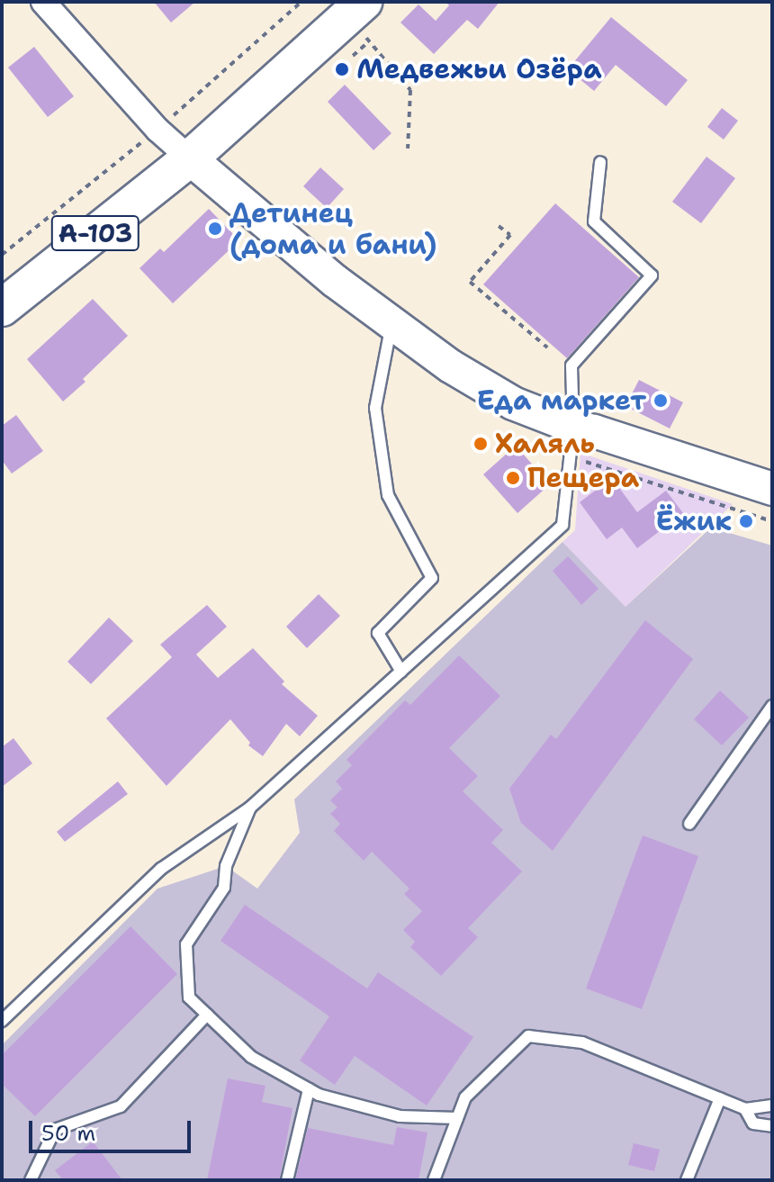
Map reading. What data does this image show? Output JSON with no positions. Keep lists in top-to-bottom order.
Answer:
{
  "streets": {
    "main road": ["А-103"]
  },
  "places": [
    "Медвежьи Озёра",
    "Детинец (дома и бани)",
    "Еда маркет",
    "Халяль",
    "Пещера",
    "Ёжик"
  ],
  "scale_bar": "50 m"
}
